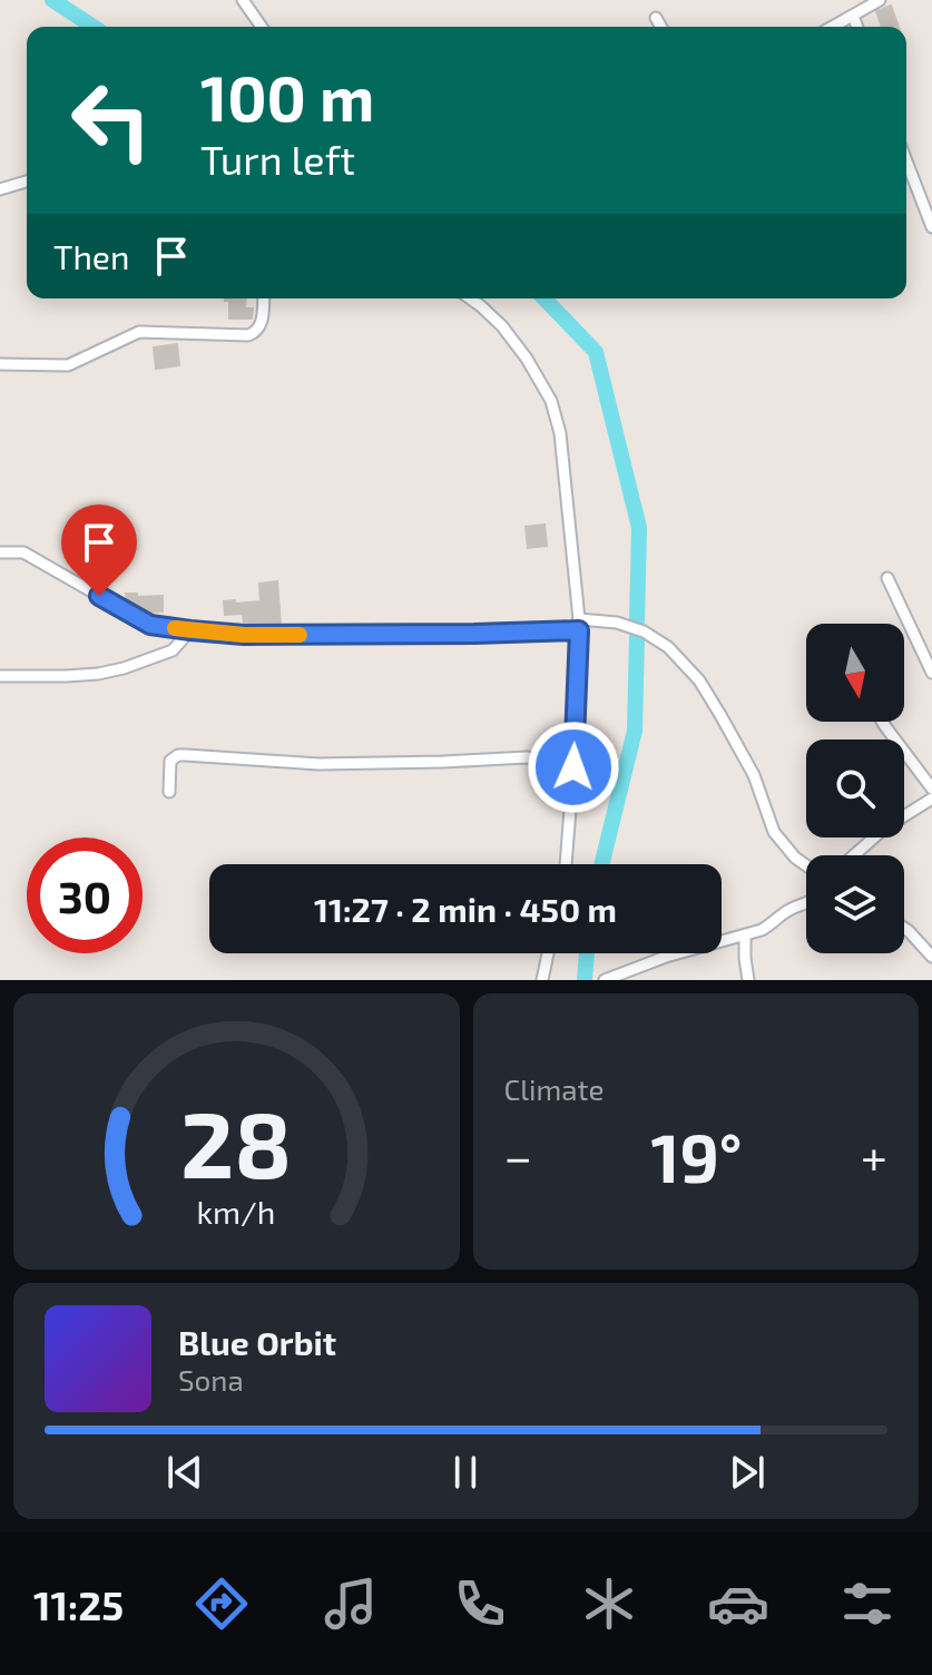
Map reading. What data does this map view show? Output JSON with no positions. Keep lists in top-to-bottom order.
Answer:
{
  "north": "bottom",
  "page": {
    "turn": ["100 m", "Turn left"],
    "then": "Then",
    "limit": "30",
    "trip": "11:27 · 2 min · 450 m",
    "tile": "Climate",
    "heat": ["−", "19°", "+"],
    "song": ["Blue Orbit", "Sona"],
    "tabs": "11:25",
    "gauge": ["28", "km/h"]
  }
}
